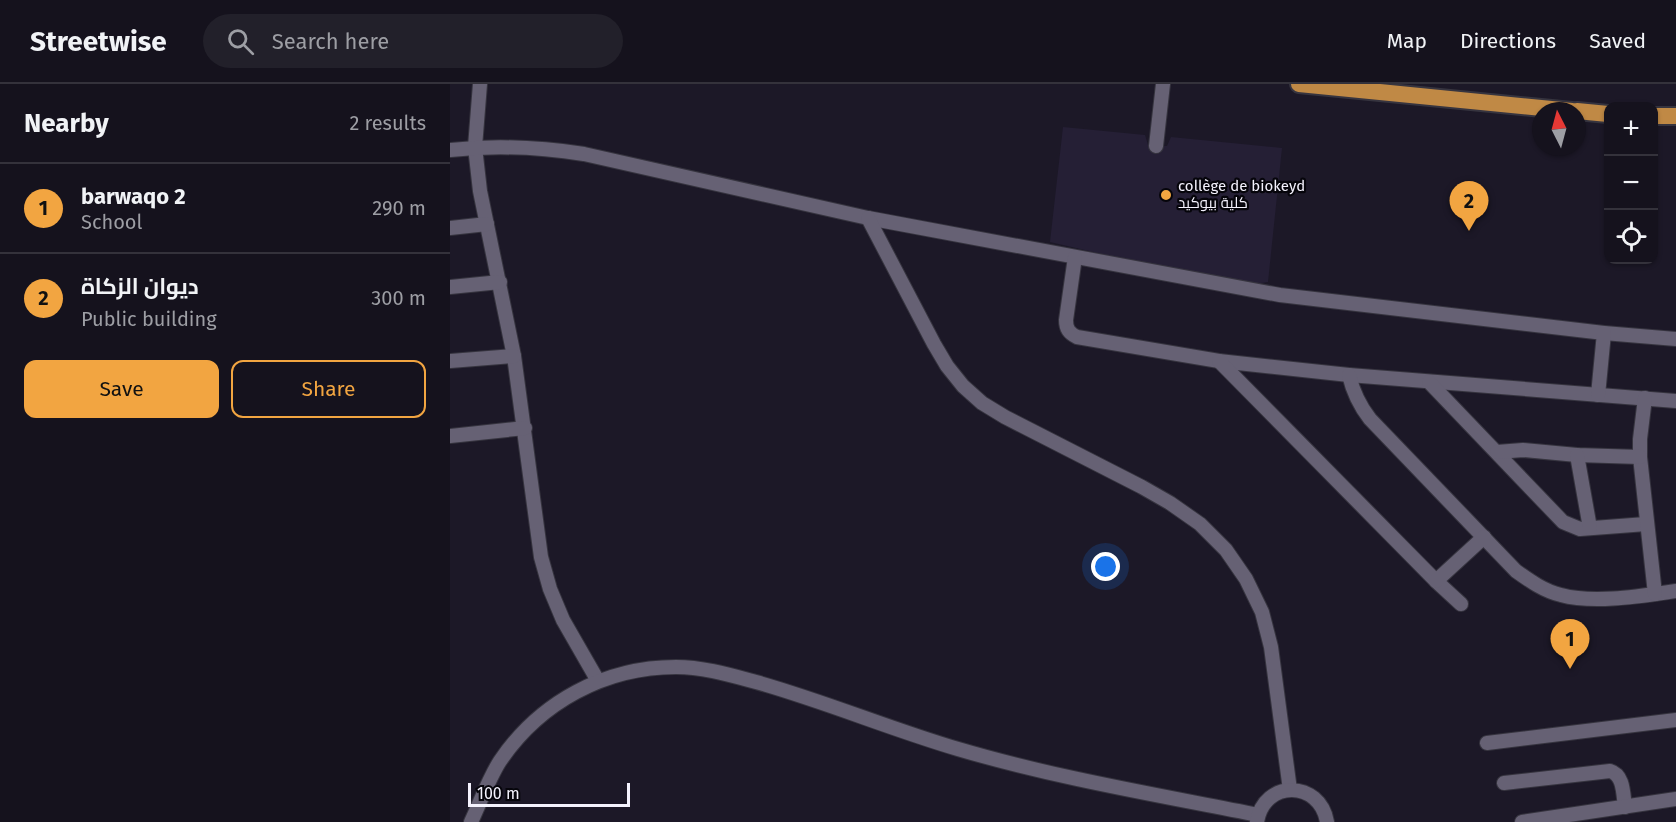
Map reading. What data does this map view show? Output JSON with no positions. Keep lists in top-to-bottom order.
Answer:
{
  "places": ["collège de biokeyd كلية بيوكيد"],
  "scale_bar": "100 m",
  "north": "top",
  "page": {
    "header": "Streetwise",
    "search": "Search here",
    "nav": ["Map", "Directions", "Saved"],
    "heading": ["Nearby", "2 results"],
    "map_buttons": ["+", "−"],
    "list": [
      {
        "mark": "1",
        "name": "barwaqo 2",
        "note": "School",
        "value": "290 m"
      },
      {
        "mark": "2",
        "name": "ديوان الزكاة",
        "note": "Public building",
        "value": "300 m"
      }
    ],
    "pins": ["2", "1"],
    "buttons": ["Save", "Share"],
    "scale": "100 m"
  }
}
